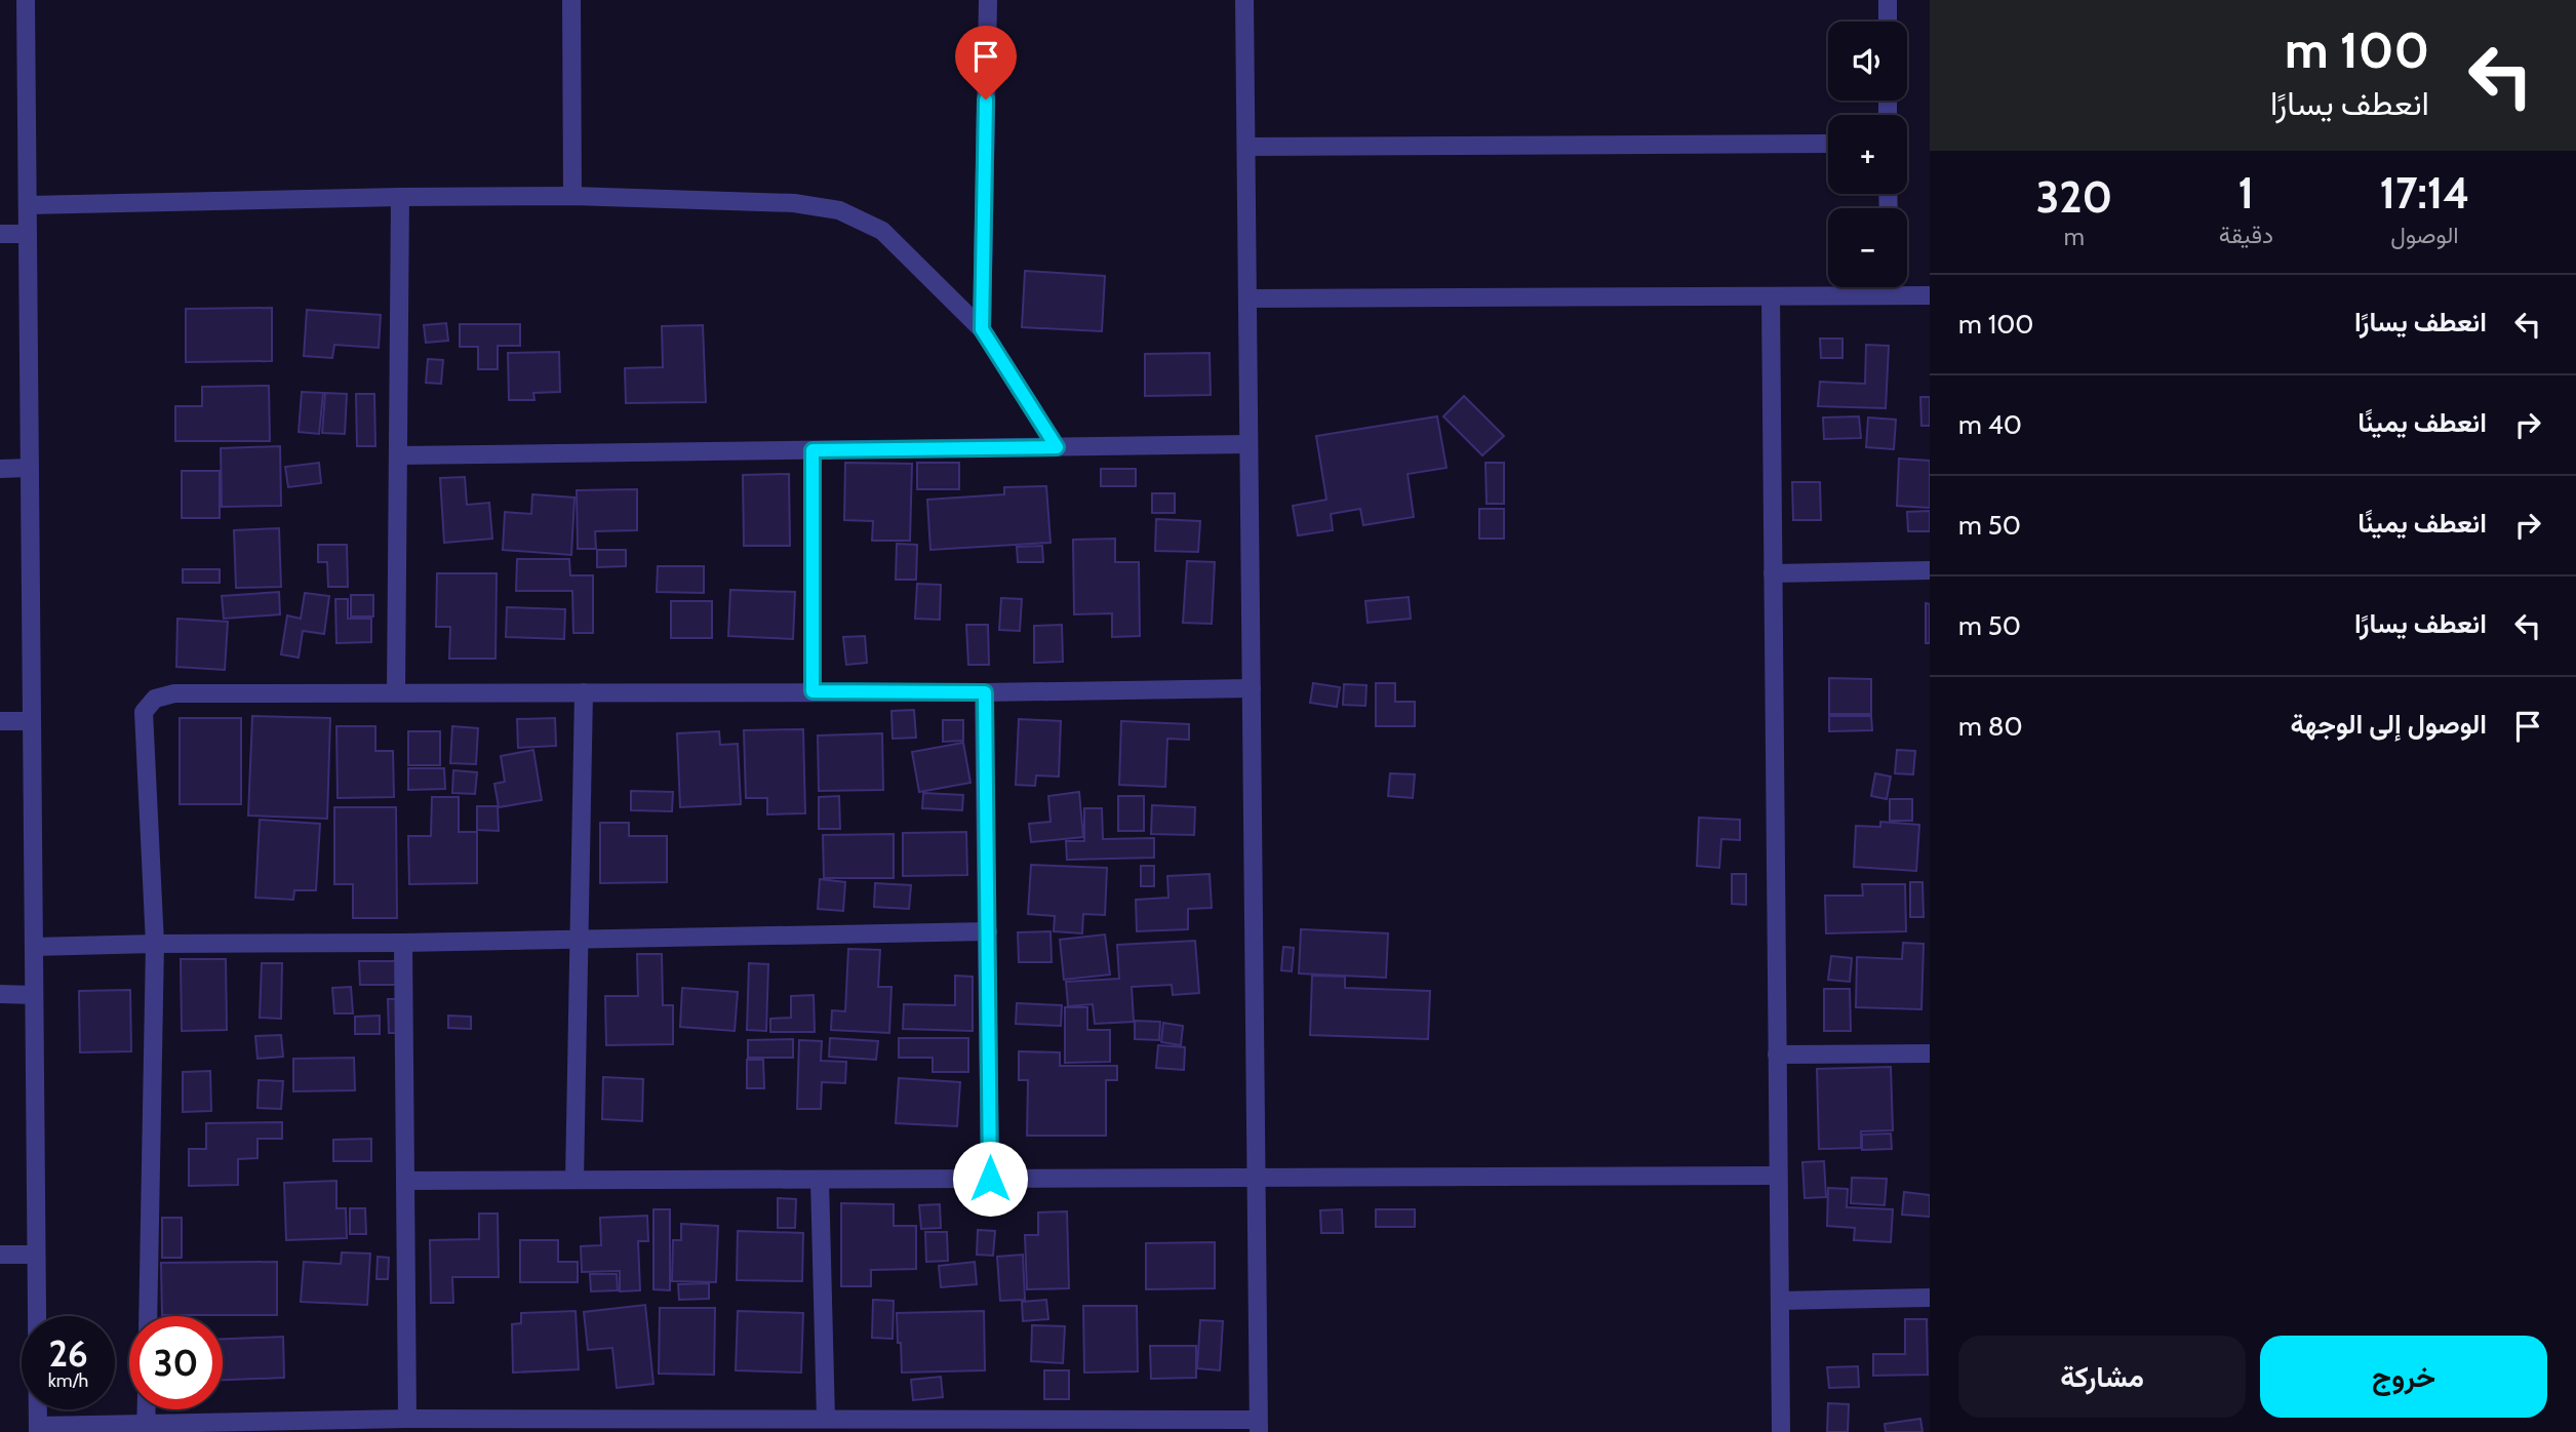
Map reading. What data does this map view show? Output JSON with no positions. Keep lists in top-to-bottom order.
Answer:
{
  "page": {
    "turn": ["100 m", "انعطف يسارًا"],
    "map_buttons": ["+", "−"],
    "eta": [
      "17:14",
      "الوصول",
      "1",
      "دقيقة",
      "320",
      "m"
    ],
    "list": [
      {
        "name": "انعطف يسارًا",
        "value": "100 m"
      },
      {
        "name": "انعطف يمينًا",
        "value": "40 m"
      },
      {
        "name": "انعطف يمينًا",
        "value": "50 m"
      },
      {
        "name": "انعطف يسارًا",
        "value": "50 m"
      },
      {
        "name": "الوصول إلى الوجهة",
        "value": "80 m"
      }
    ],
    "speed": "26 km/h",
    "limit": "30",
    "buttons": ["خروج", "مشاركة"]
  }
}
